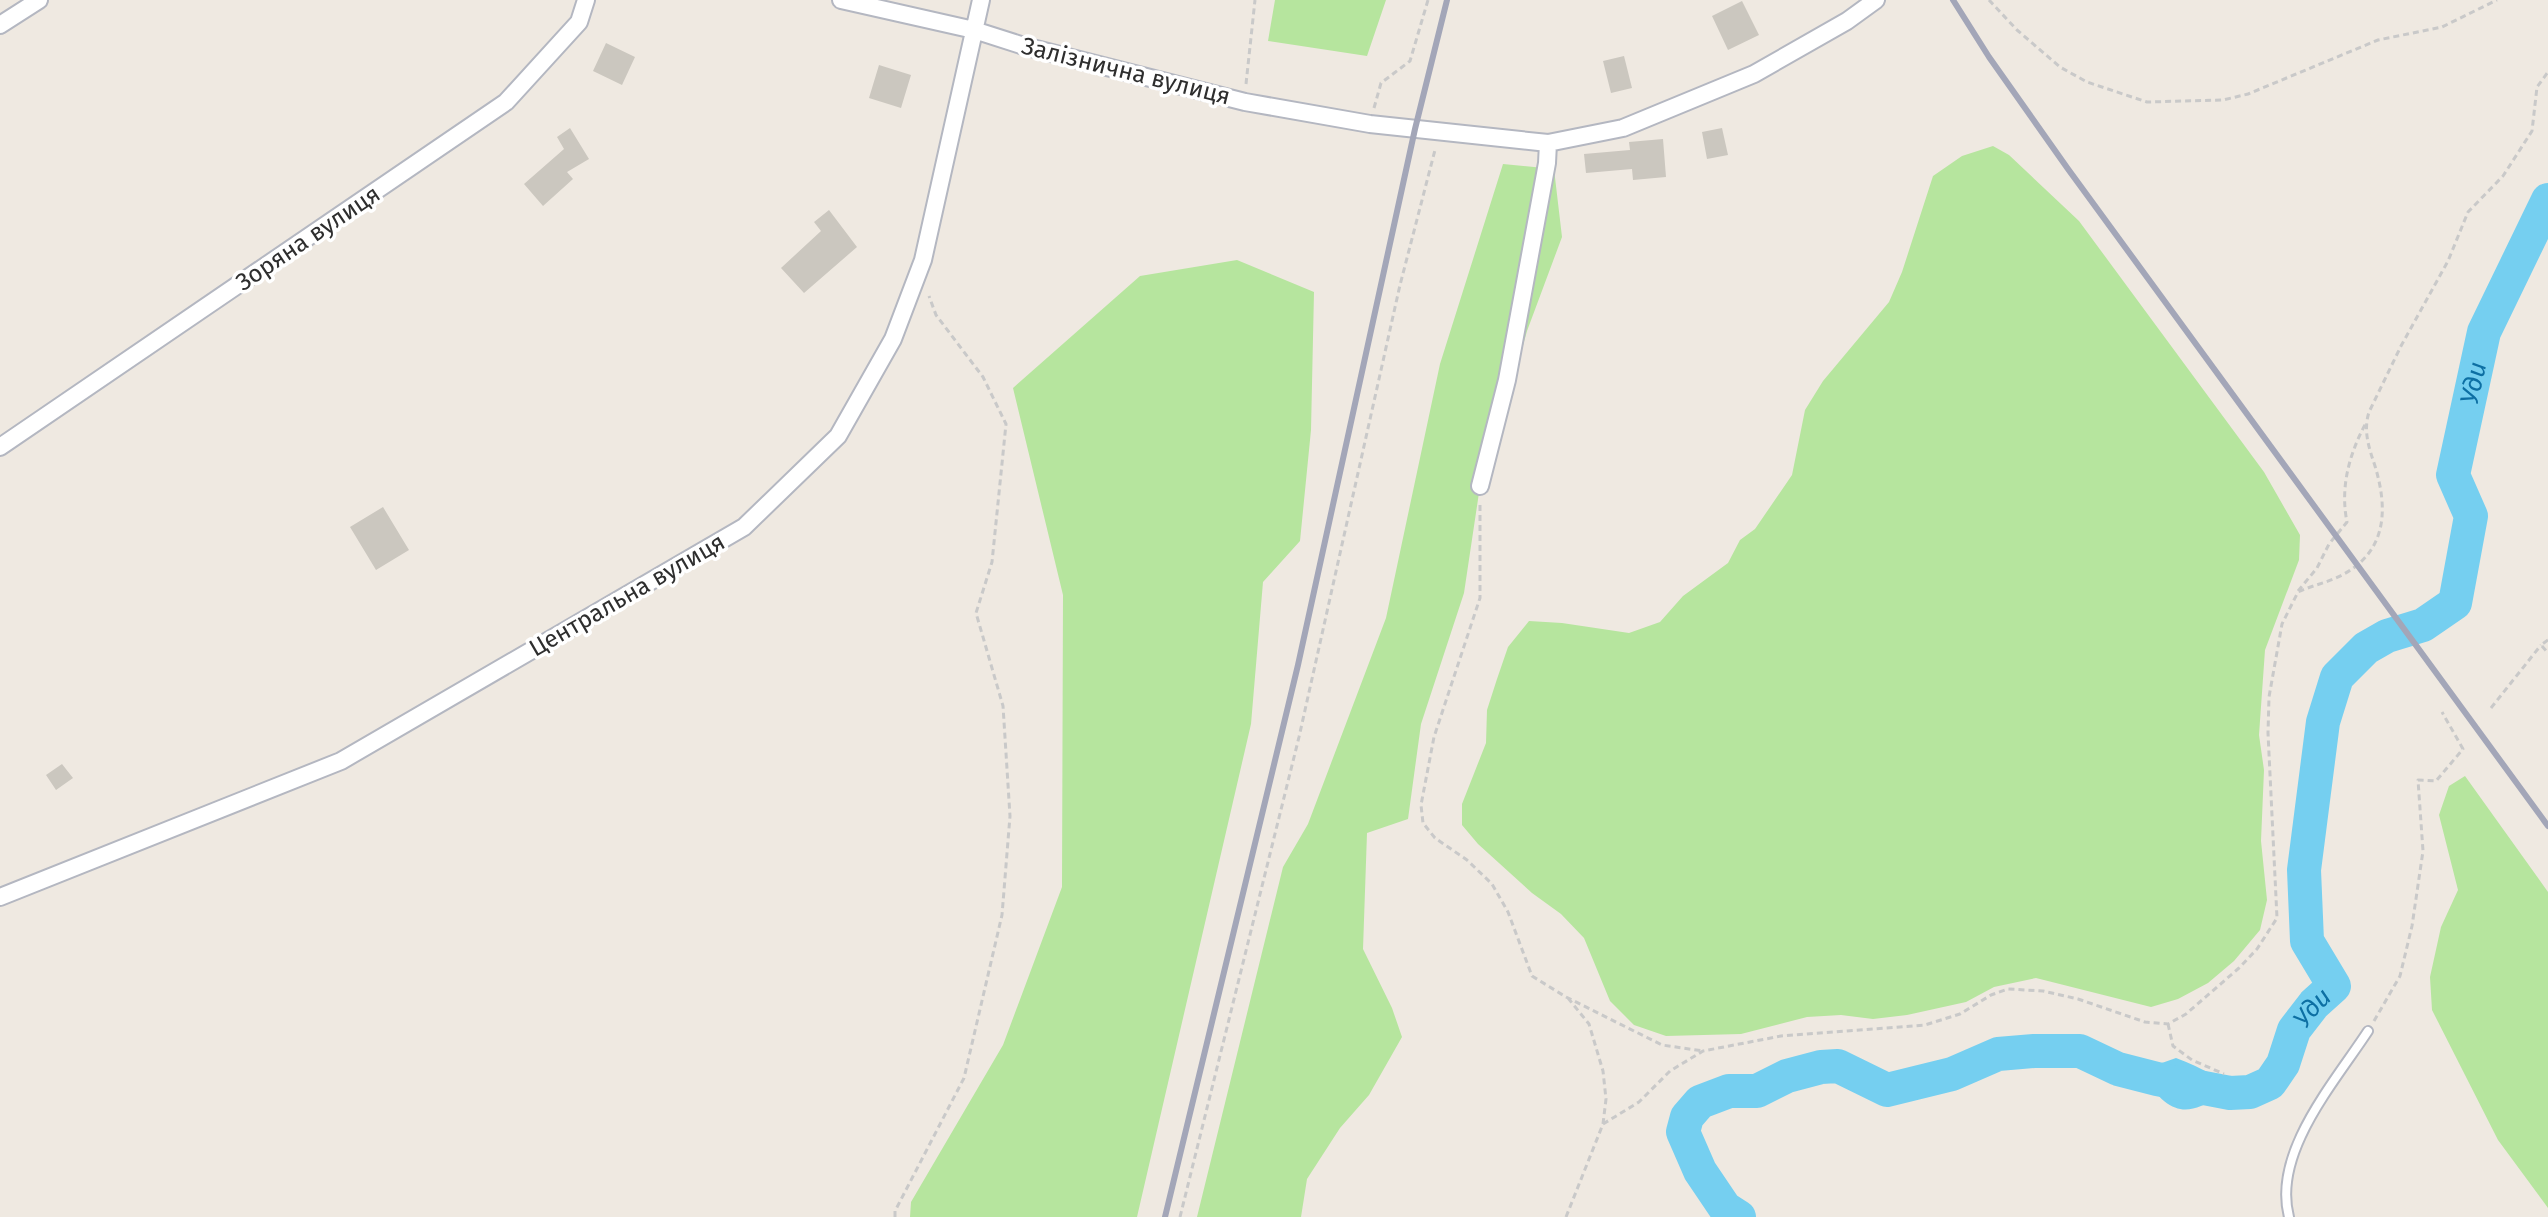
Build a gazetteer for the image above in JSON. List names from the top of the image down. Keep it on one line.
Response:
{"streets":{"street":["Залізнична вулиця","Зоряна вулиця","Центральна вулиця"]},"crossings":[["Залізнична вулиця","Центральна вулиця"]],"water":["Уди"]}
